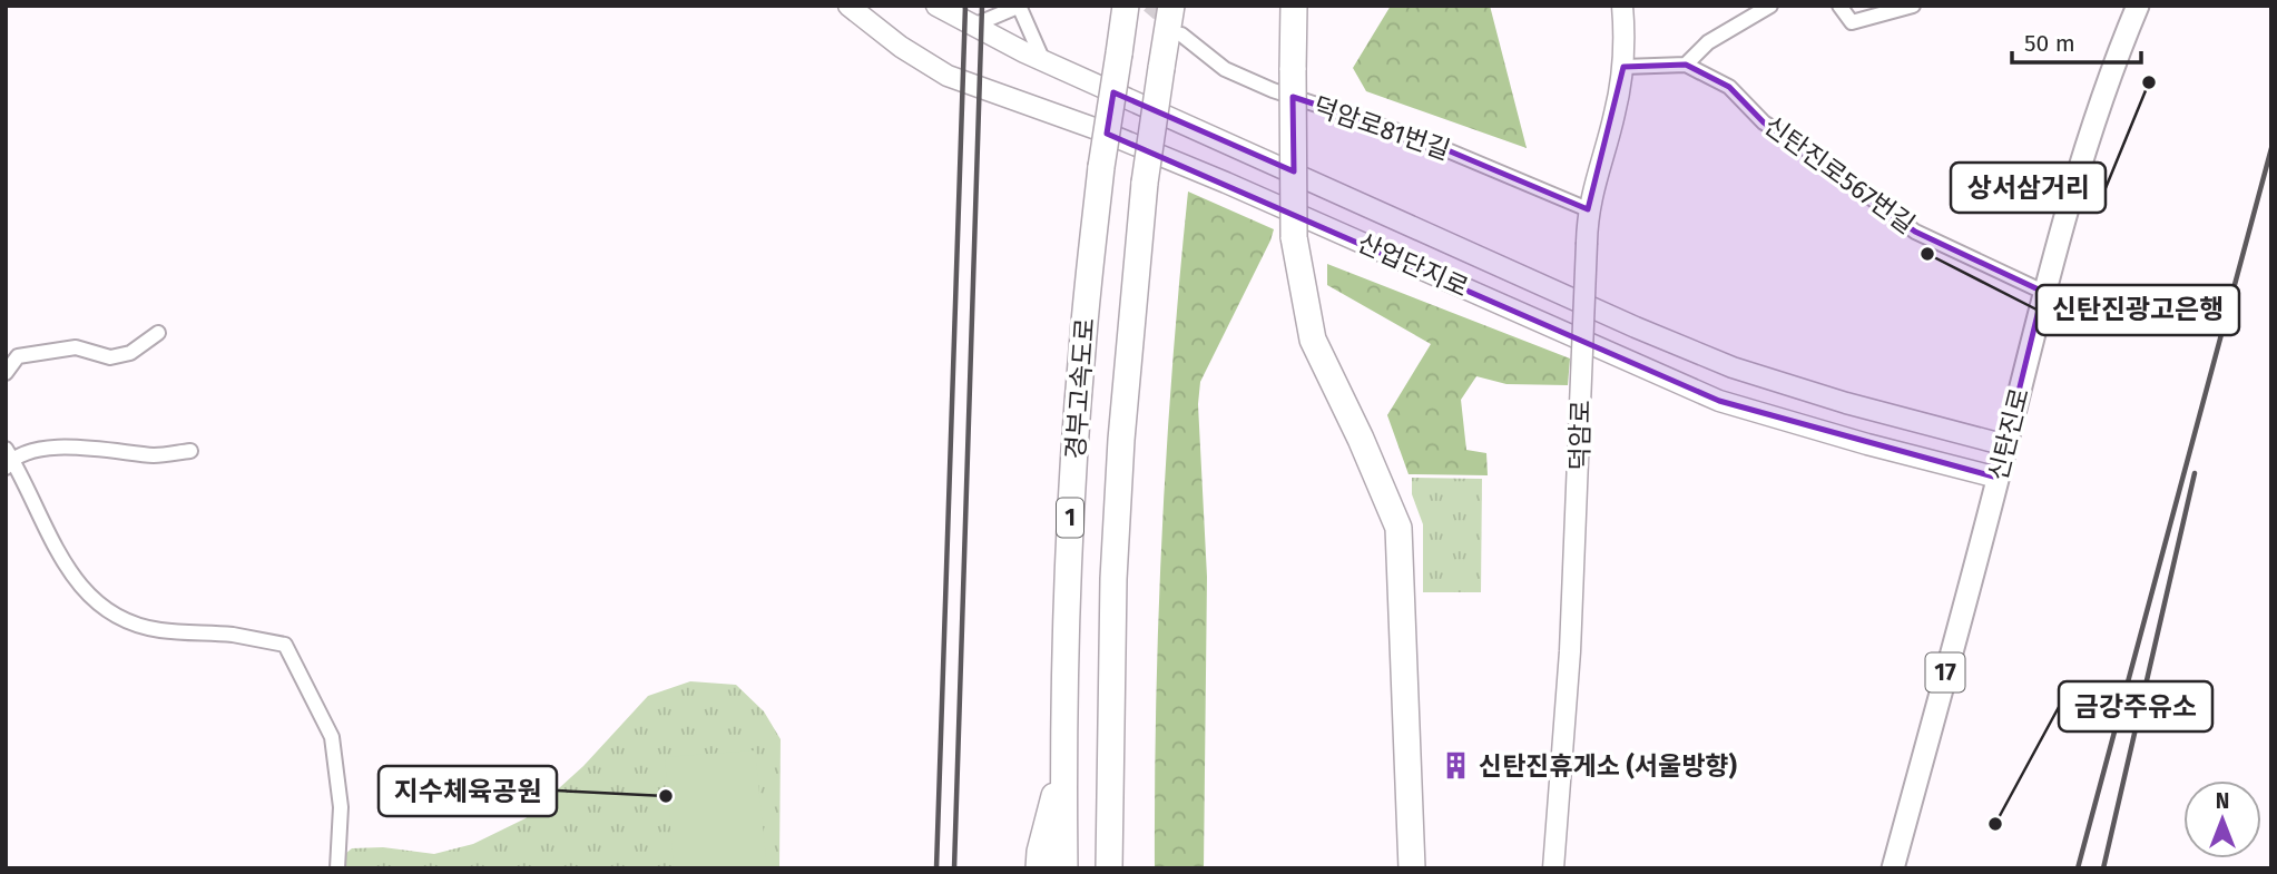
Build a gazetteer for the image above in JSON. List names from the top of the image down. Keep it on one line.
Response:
{"streets":{"highway":["경부고속도로","1"],"main road":["산업단지로","신탄진로","덕암로","17"],"street":["덕암로81번길","신탄진로567번길"]},"crossings":[["덕암로81번길","덕암로"],["신탄진로567번길","신탄진로"],["신탄진로567번길","덕암로"],["산업단지로","신탄진로"]],"places":{"other":["상서삼거리","신탄진광고은행","지수체육공원","금강주유소"],"building":["신탄진휴게소 (서울방향)"]},"scale_bar":"50 m","north":"top"}
